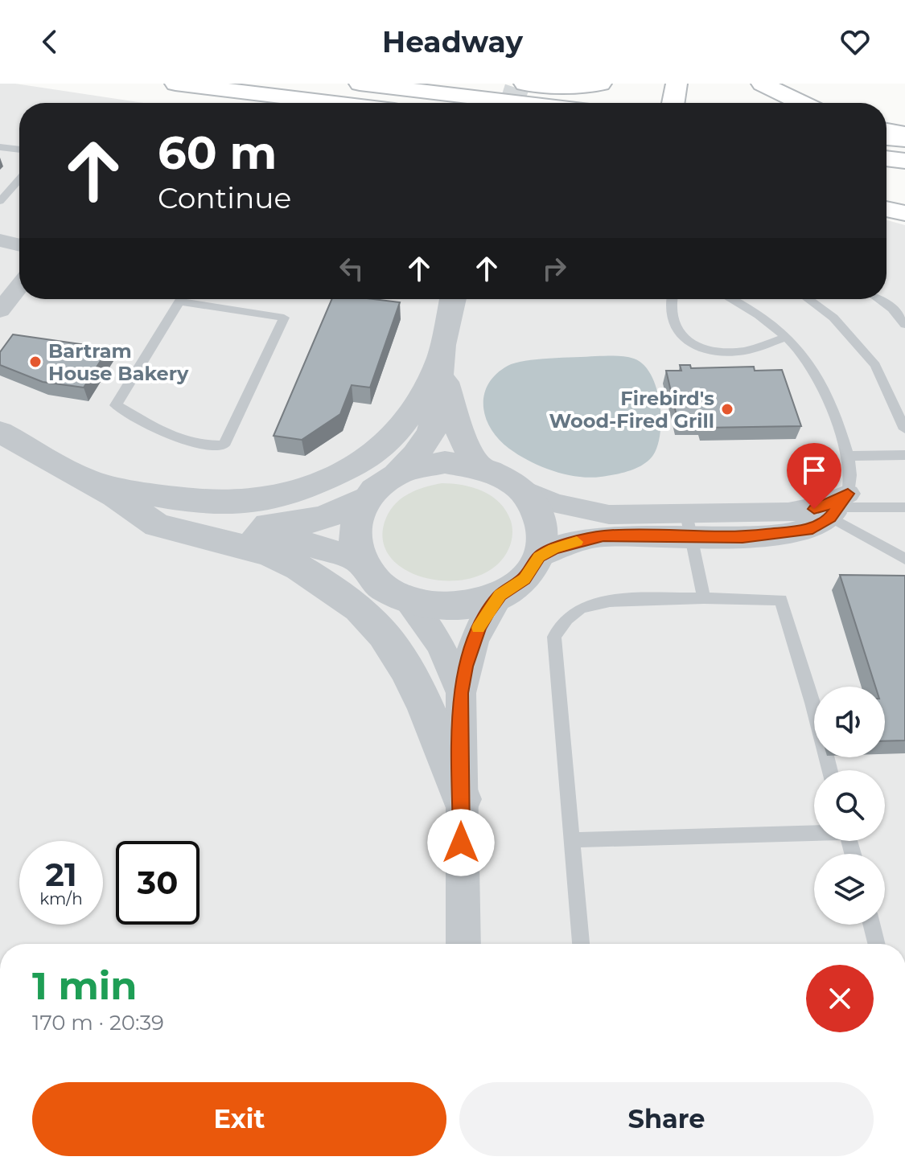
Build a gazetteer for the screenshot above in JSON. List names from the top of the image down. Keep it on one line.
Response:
{"places":["Bartram House Bakery","Firebird's Wood-Fired Grill"],"page":{"header":"Headway","turn":["60 m","Continue"],"speed":"21 km/h","limit":"30","heading":["1 min","170 m · 20:39"],"buttons":["Exit","Share"]}}
